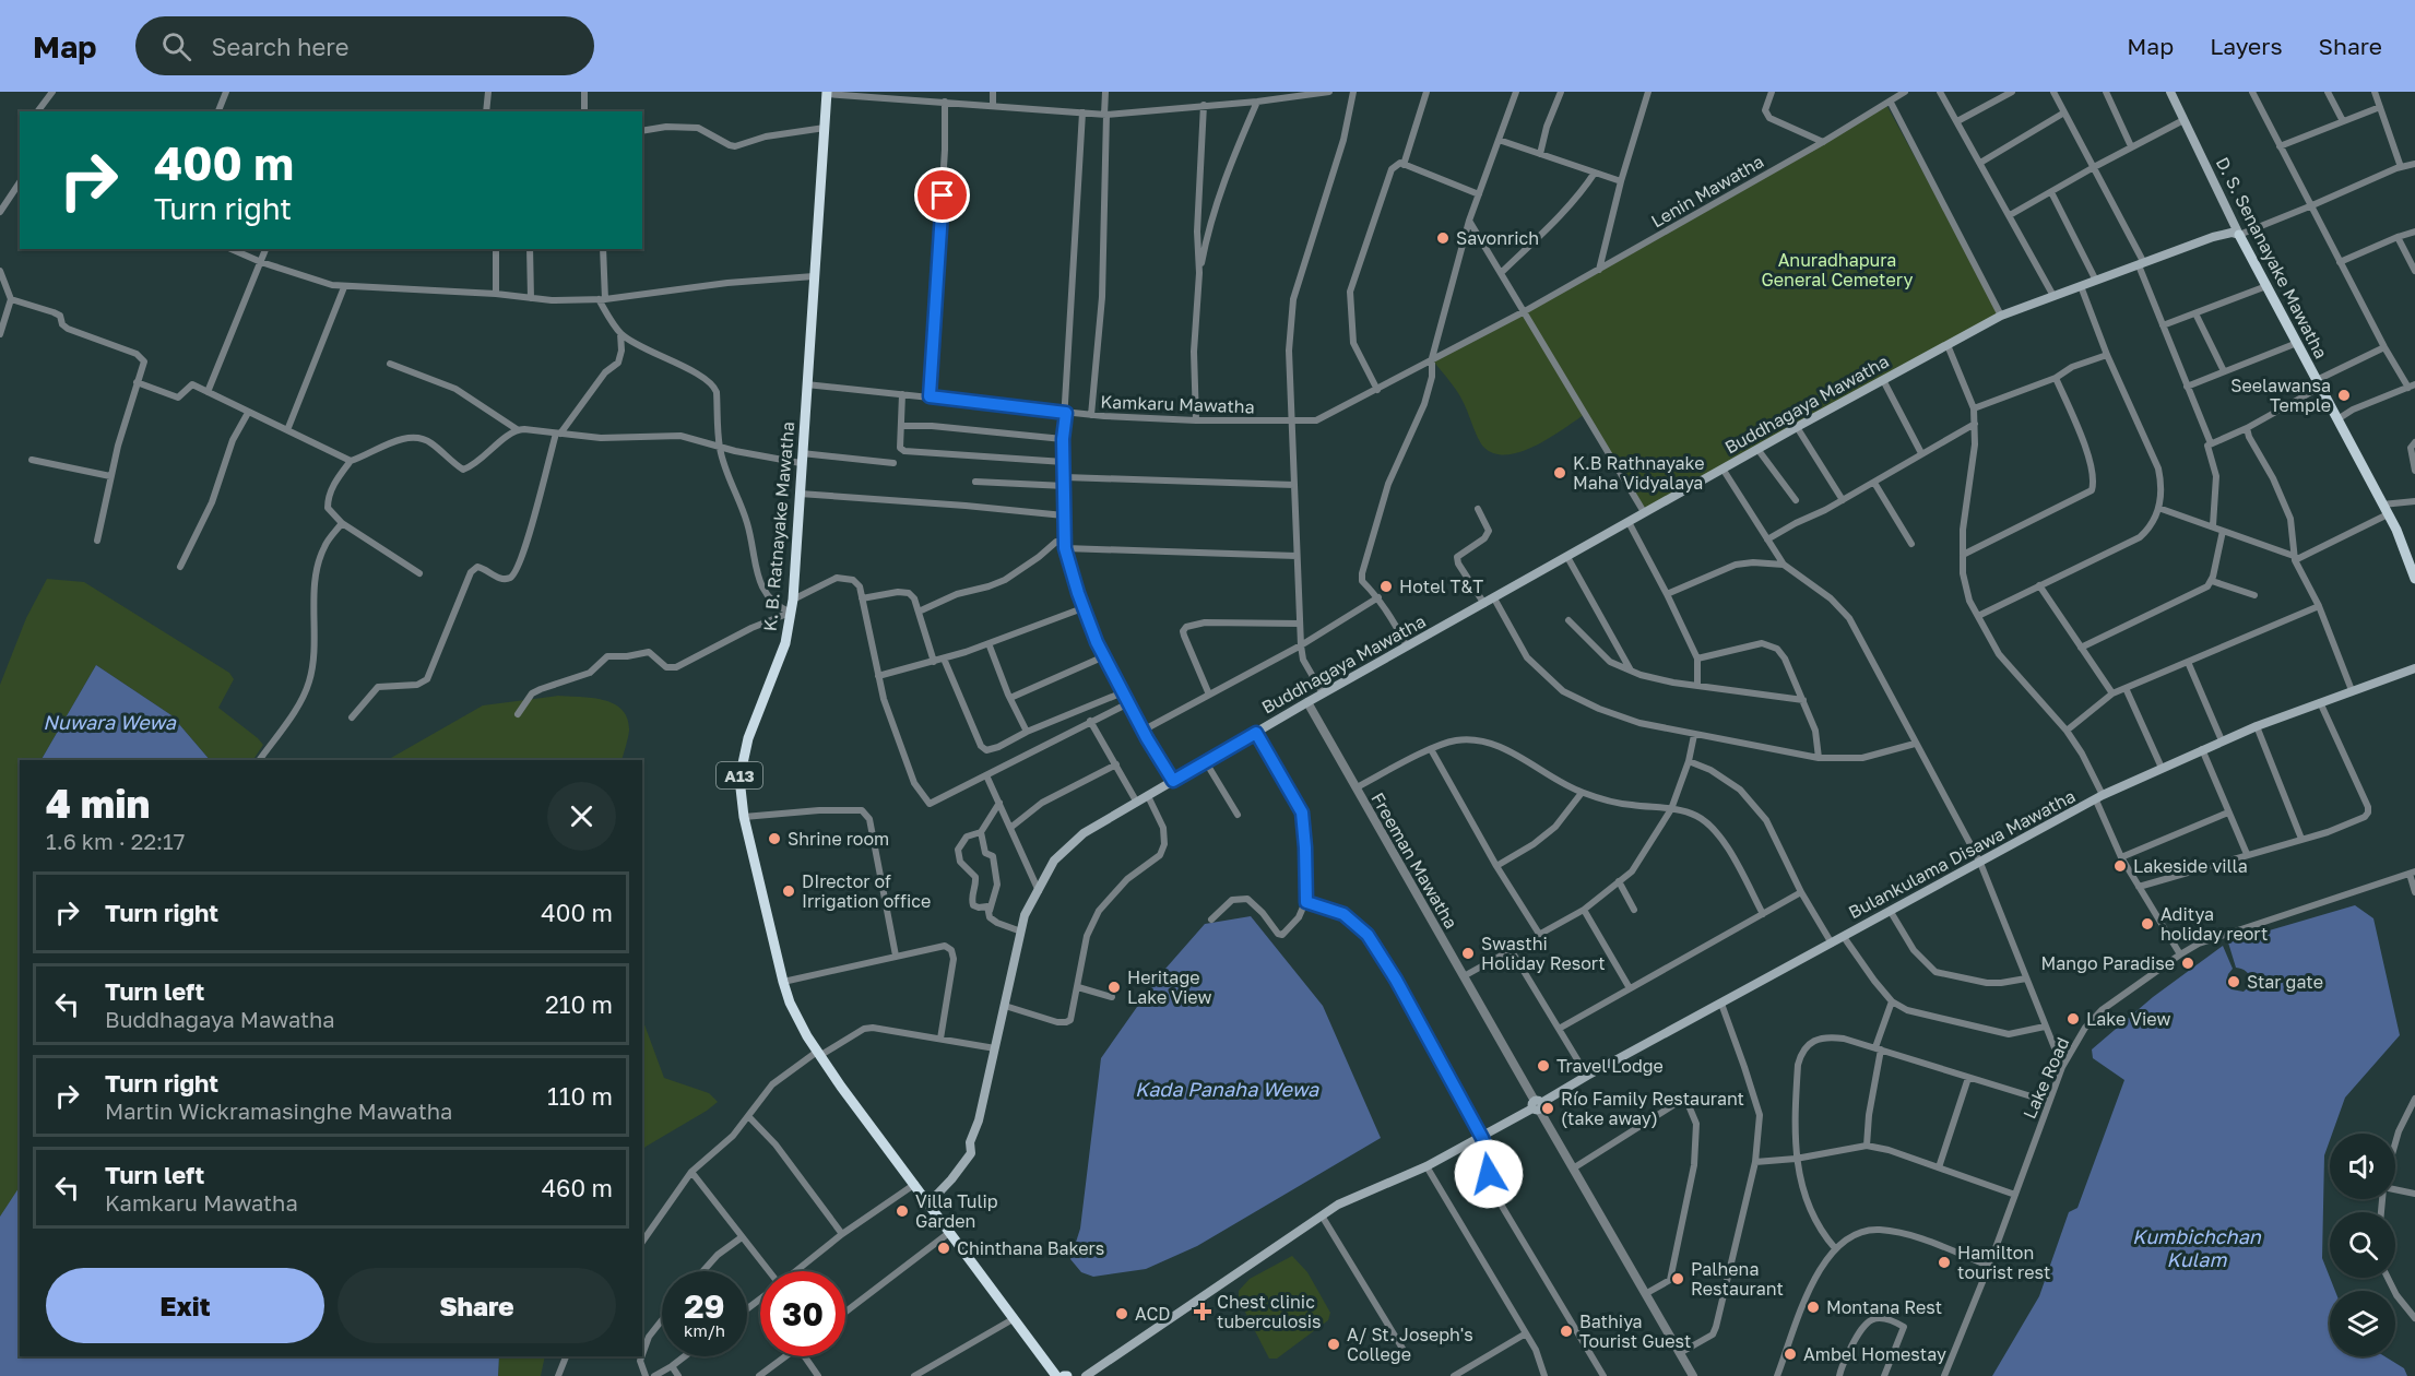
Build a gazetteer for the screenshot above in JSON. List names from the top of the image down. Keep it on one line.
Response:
{"streets":{"highway":["K. B. Ratnayake Mawatha","A13"],"main road":["D. S. Senanayake Mawatha","Buddhagaya Mawatha","Bulankulama Disawa Mawatha"],"street":["Lenin Mawatha","Kamkaru Mawatha","Freeman Mawatha","Lake Road"]},"crossings":[["Lenin Mawatha","Kamkaru Mawatha"],["D. S. Senanayake Mawatha","Buddhagaya Mawatha"],["Kamkaru Mawatha","K. B. Ratnayake Mawatha"],["Buddhagaya Mawatha","K. B. Ratnayake Mawatha"],["Buddhagaya Mawatha","Freeman Mawatha"],["Bulankulama Disawa Mawatha","Freeman Mawatha"]],"water":["Nuwara Wewa","Kada Panaha Wewa","Kumbichchan Kulam"],"parks":["Anuradhapura General Cemetery"],"places":{"other":["Savonrich","Seelawansa Temple","K.B Rathnayake Maha Vidyalaya","Hotel T&T","Shrine room","Lakeside villa","DIrector of Irrigation office","Aditya holiday reort","Swasthi Holiday Resort","Mango Paradise","Star gate","Heritage Lake View","Lake View","Travel Lodge","Río Family Restaurant (take away)","Villa Tulip Garden","Chinthana Bakers","Hamilton tourist rest","Palhena Restaurant","Montana Rest","ACD","Bathiya Tourist Guest","A/ St. Joseph's College","Ambel Homestay"],"health":["Chest clinic tuberculosis"]},"page":{"header":"Map","search":"Search here","nav":["Map","Layers","Share"],"turn":["400 m","Turn right"],"heading":["4 min","1.6 km · 22:17"],"list":[{"name":"Turn right","value":"400 m"},{"name":"Turn left","note":"Buddhagaya Mawatha","value":"210 m"},{"name":"Turn right","note":"Martin Wickramasinghe Mawatha","value":"110 m"},{"name":"Turn left","note":"Kamkaru Mawatha","value":"460 m"}],"buttons":["Exit","Share"],"speed":"29 km/h","limit":"30"}}
